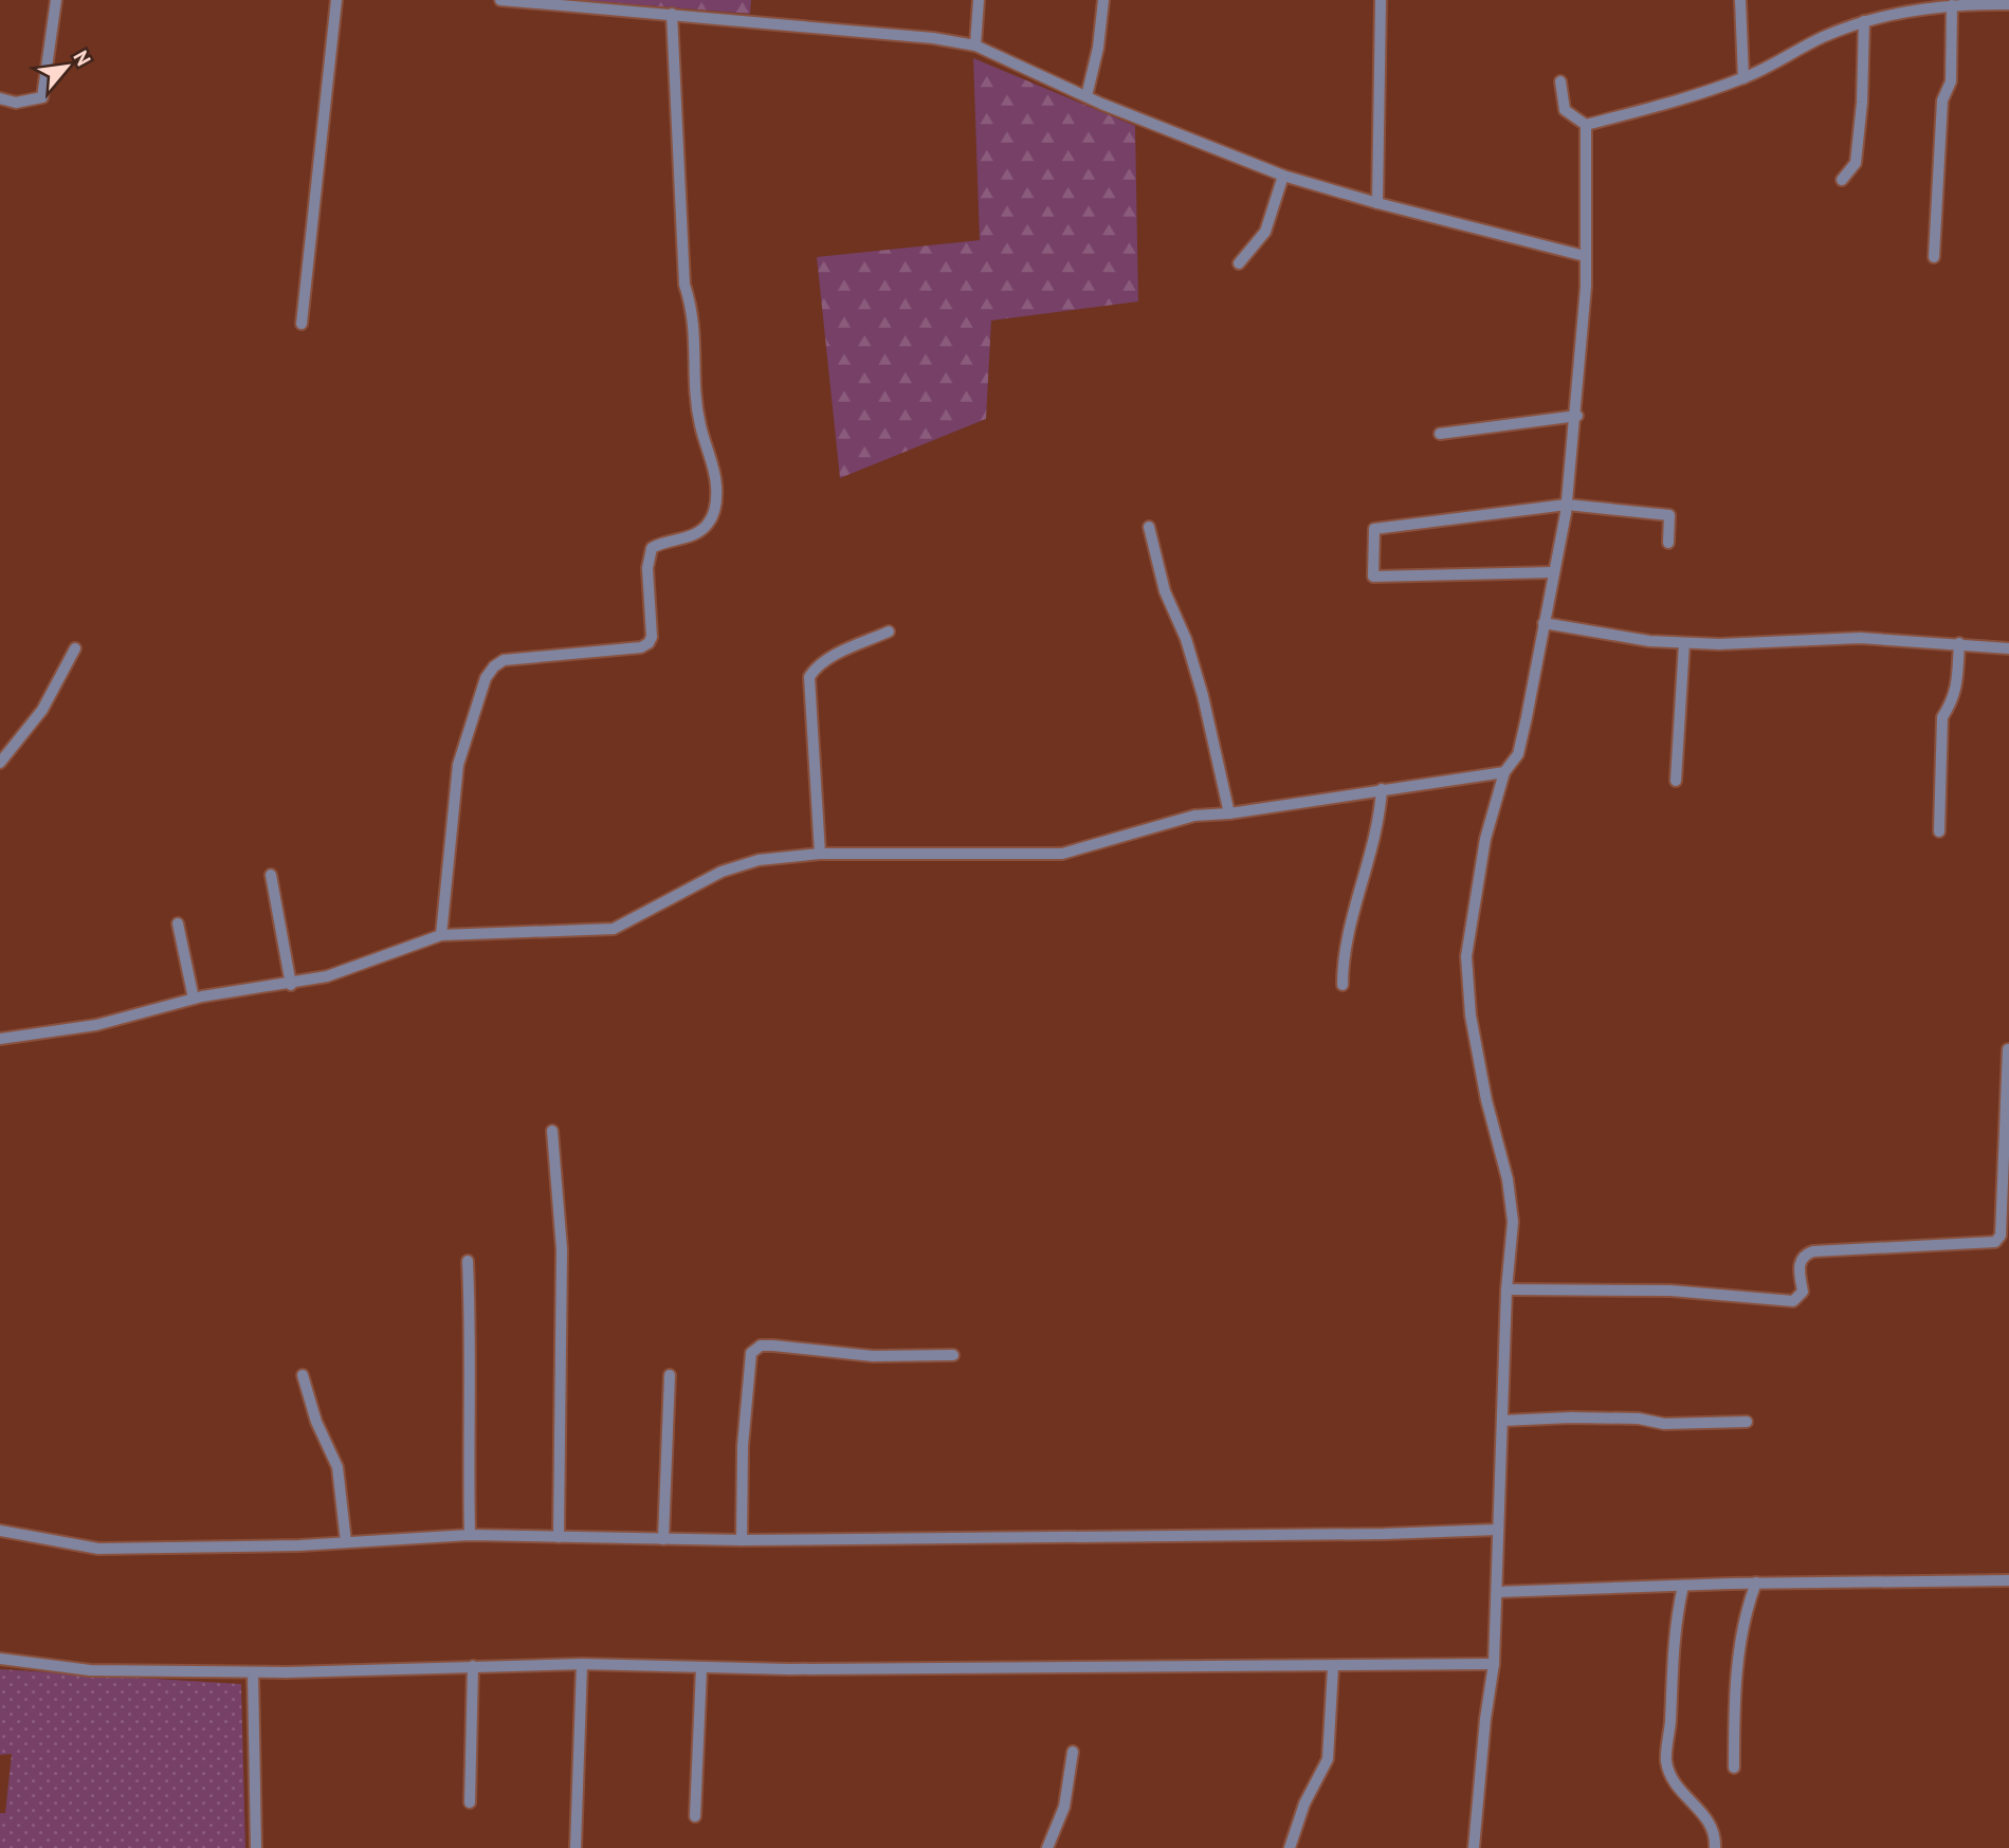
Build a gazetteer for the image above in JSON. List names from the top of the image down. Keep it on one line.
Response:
{"north":"top right"}
